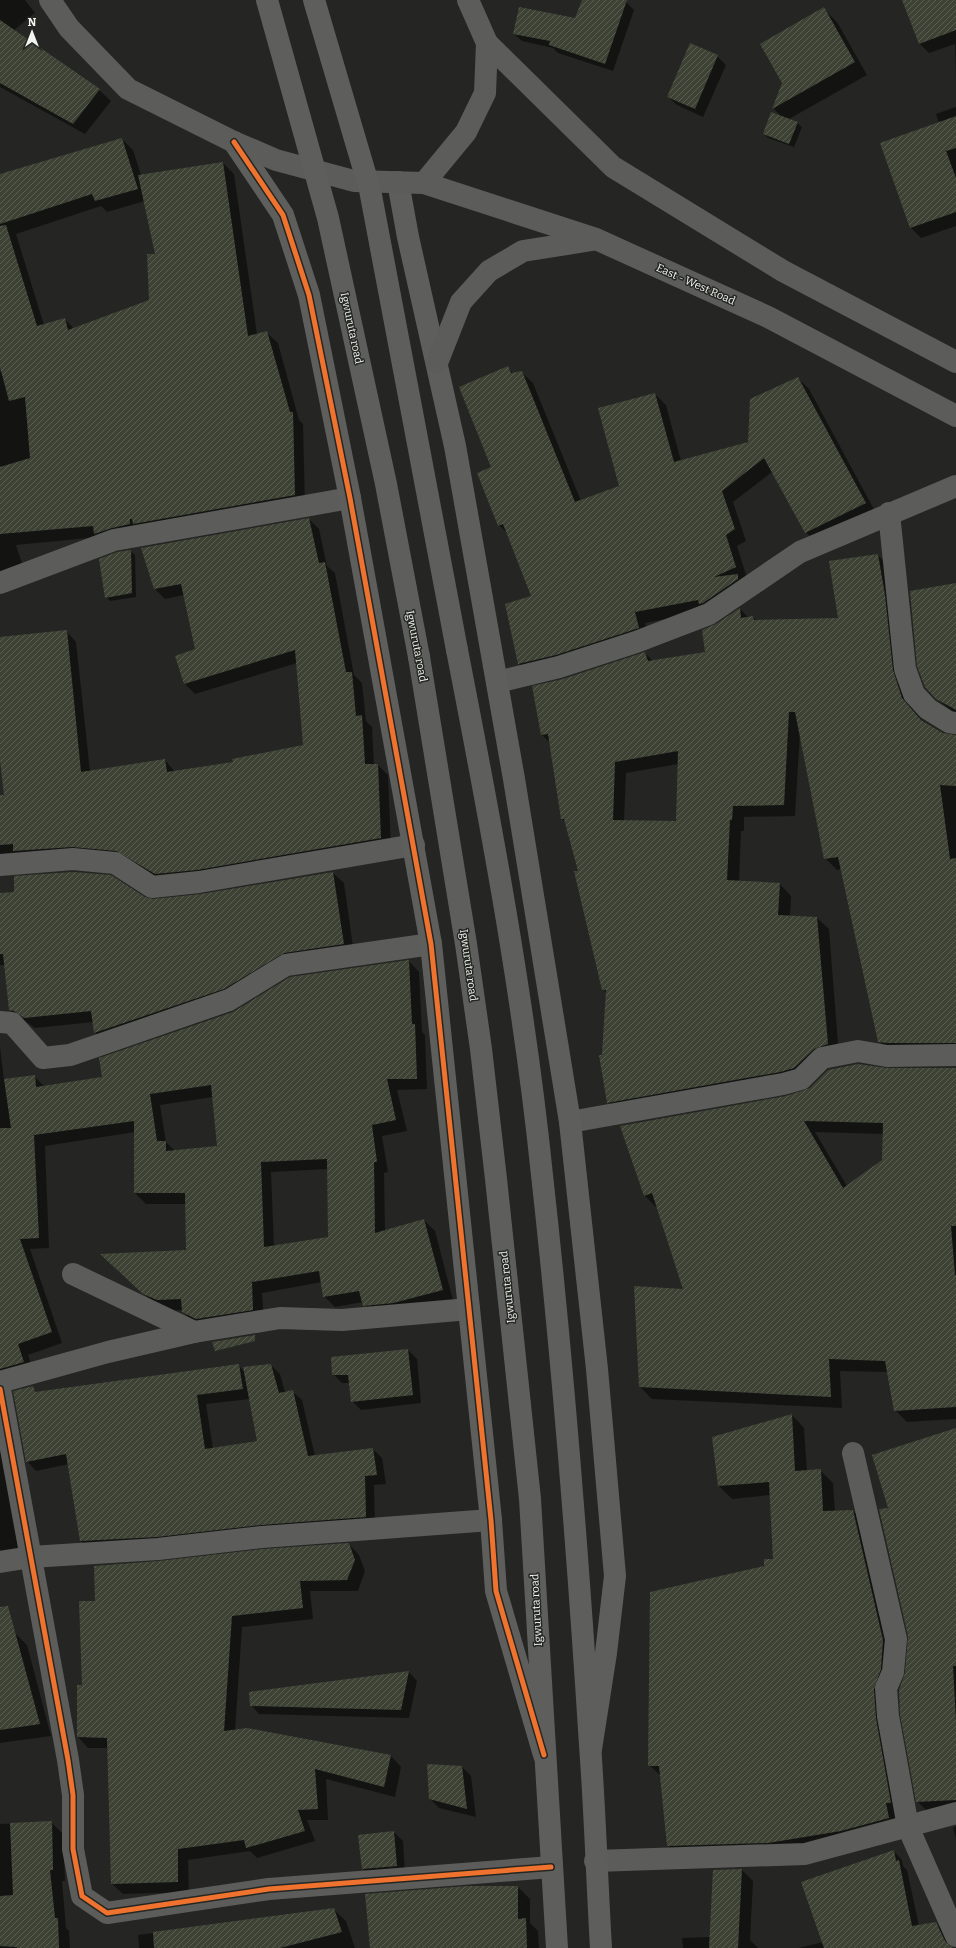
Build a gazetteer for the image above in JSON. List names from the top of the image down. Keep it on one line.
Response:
{"streets":{"main road":["East - West Road","Igwuruta road"]},"north":"top"}
